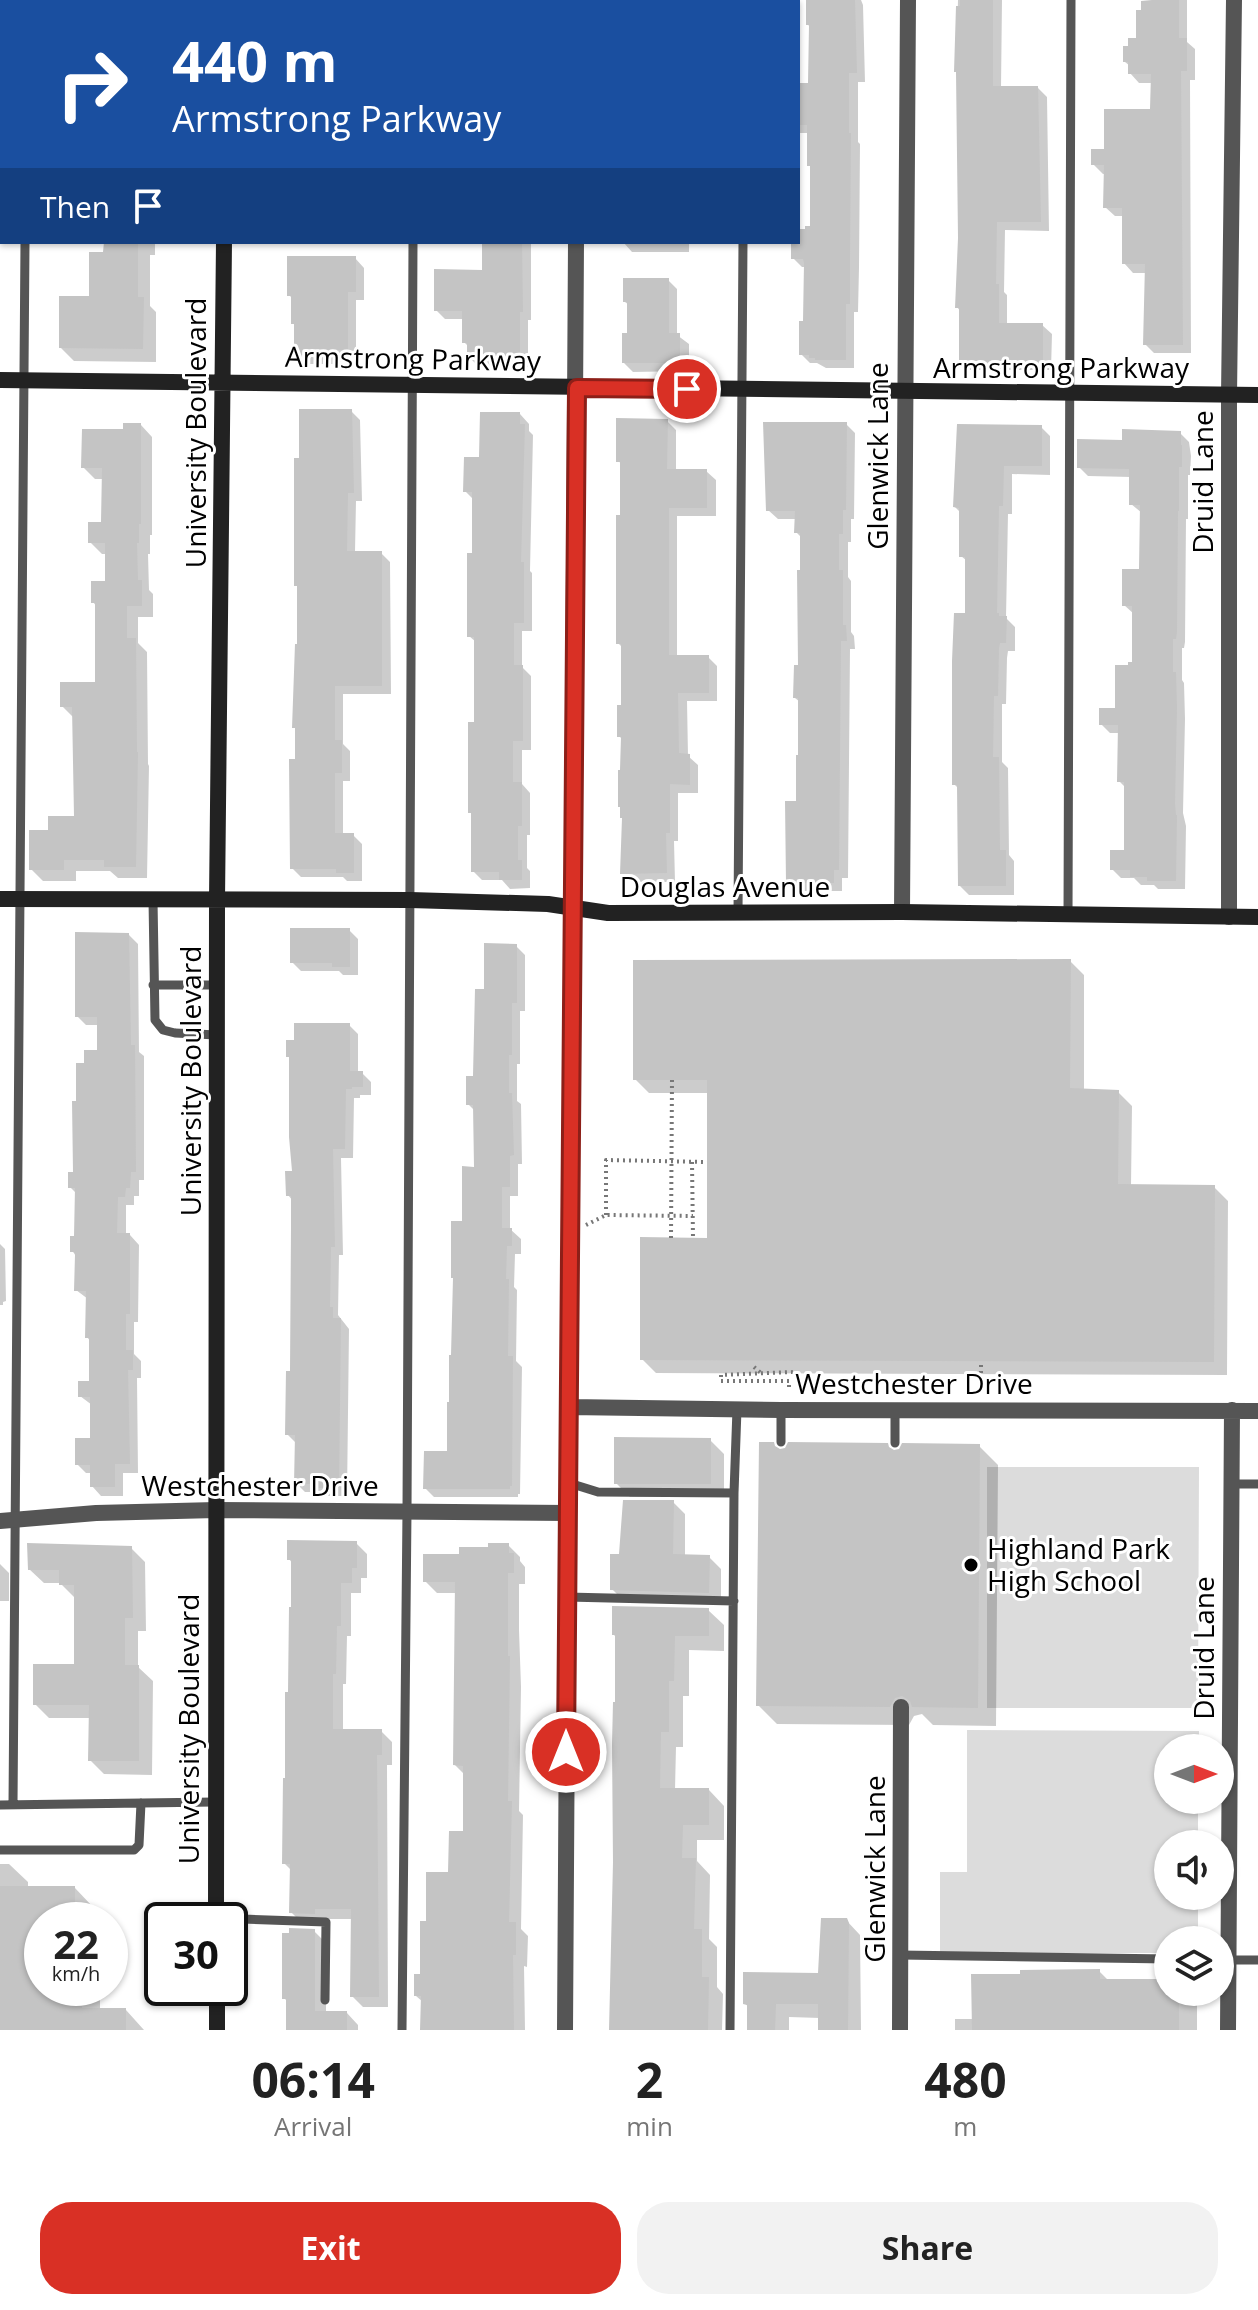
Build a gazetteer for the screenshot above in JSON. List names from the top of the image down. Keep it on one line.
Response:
{"streets":{"street":["Armstrong Parkway","University Boulevard","Glenwick Lane","Druid Lane","Douglas Avenue","Westchester Drive"]},"crossings":[["Armstrong Parkway","University Boulevard"],["Armstrong Parkway","Glenwick Lane"],["Armstrong Parkway","Druid Lane"],["University Boulevard","Douglas Avenue"],["University Boulevard","Westchester Drive"],["Glenwick Lane","Douglas Avenue"],["Druid Lane","Douglas Avenue"],["Druid Lane","Westchester Drive"]],"places":["Highland Park High School"],"north":"right","page":{"turn":["440 m","Armstrong Parkway"],"then":"Then","speed":"22 km/h","limit":"30","eta":["06:14","Arrival","2","min","480","m"],"buttons":["Exit","Share"]}}
